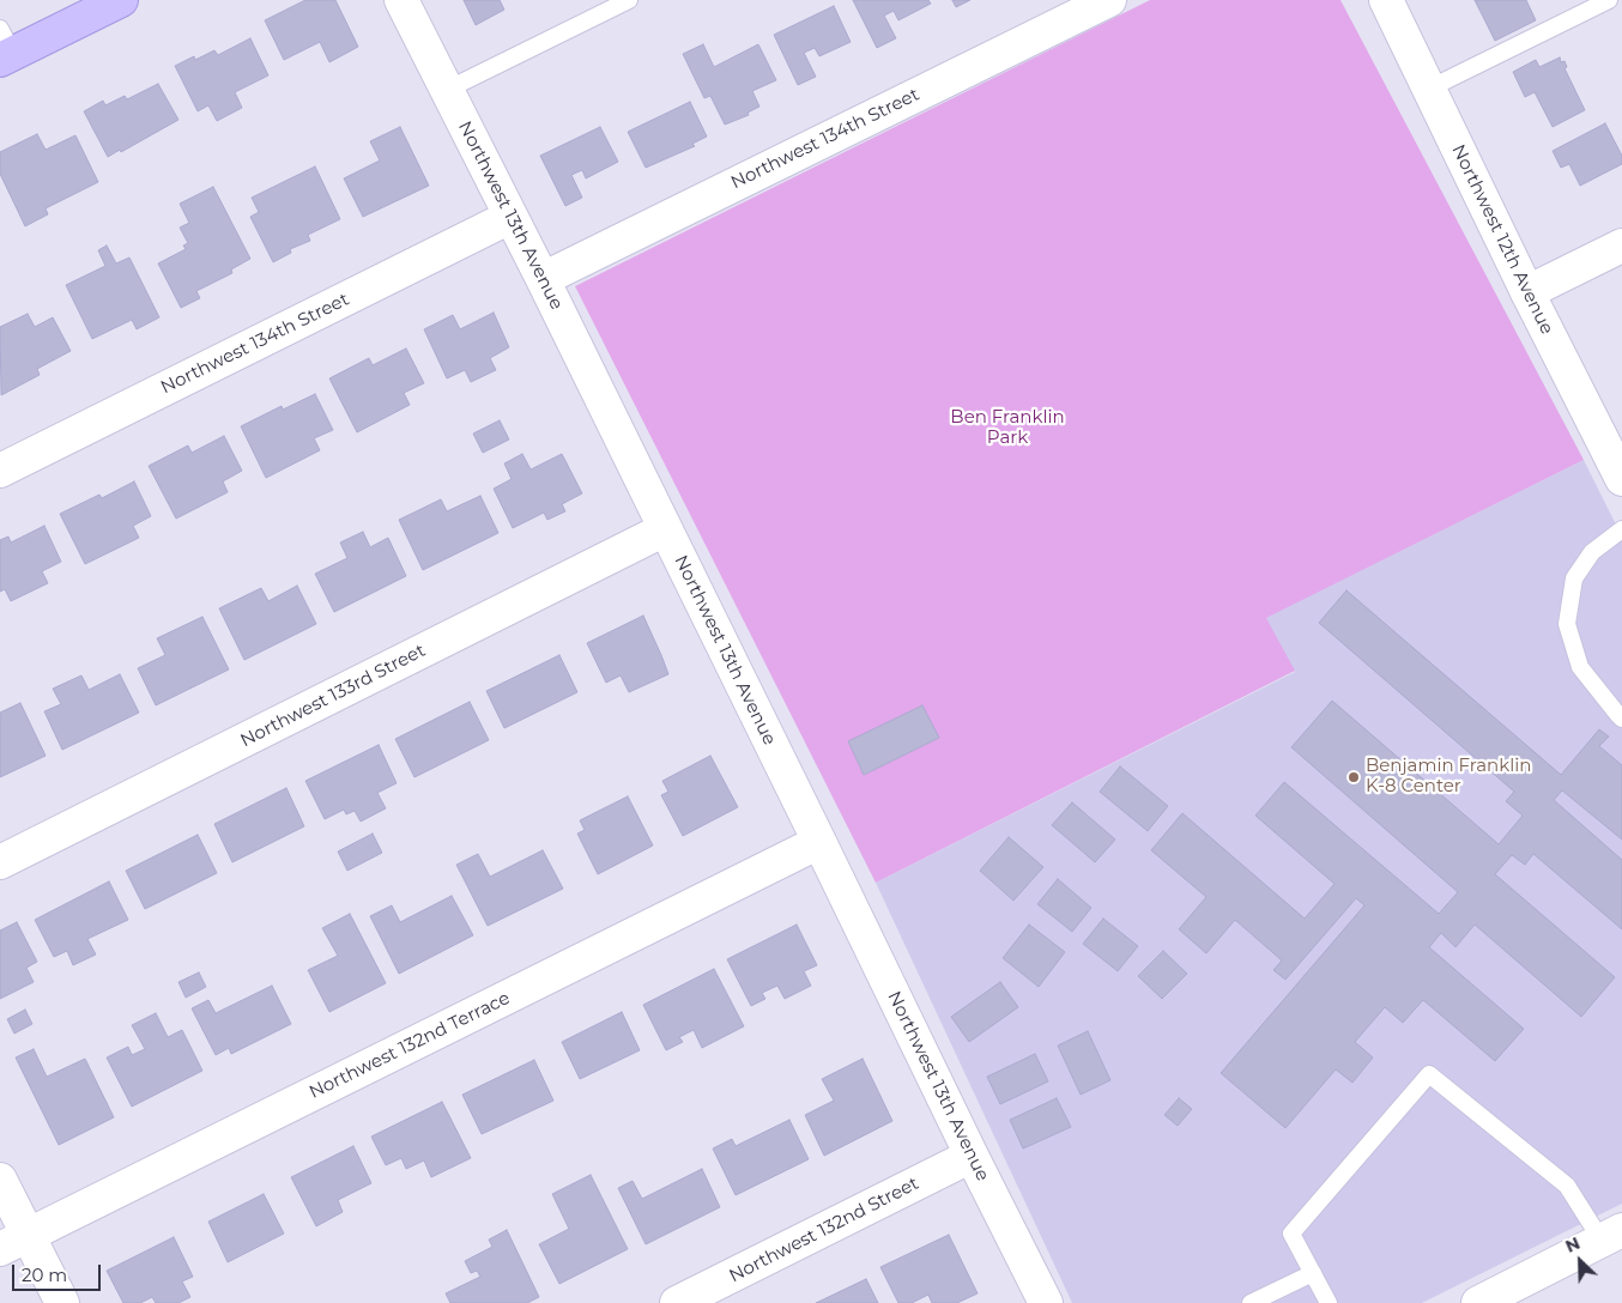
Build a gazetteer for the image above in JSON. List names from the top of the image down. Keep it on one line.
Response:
{"streets":{"street":["Northwest 134th Street","Northwest 13th Avenue","Northwest 12th Avenue","Northwest 133rd Street","Northwest 132nd Terrace","Northwest 132nd Street"]},"crossings":[["Northwest 134th Street","Northwest 13th Avenue"],["Northwest 13th Avenue","Northwest 133rd Street"],["Northwest 13th Avenue","Northwest 132nd Terrace"],["Northwest 13th Avenue","Northwest 132nd Street"]],"parks":["Ben Franklin Park"],"places":["Benjamin Franklin K-8 Center"],"scale_bar":"20 m","north":"top left"}
